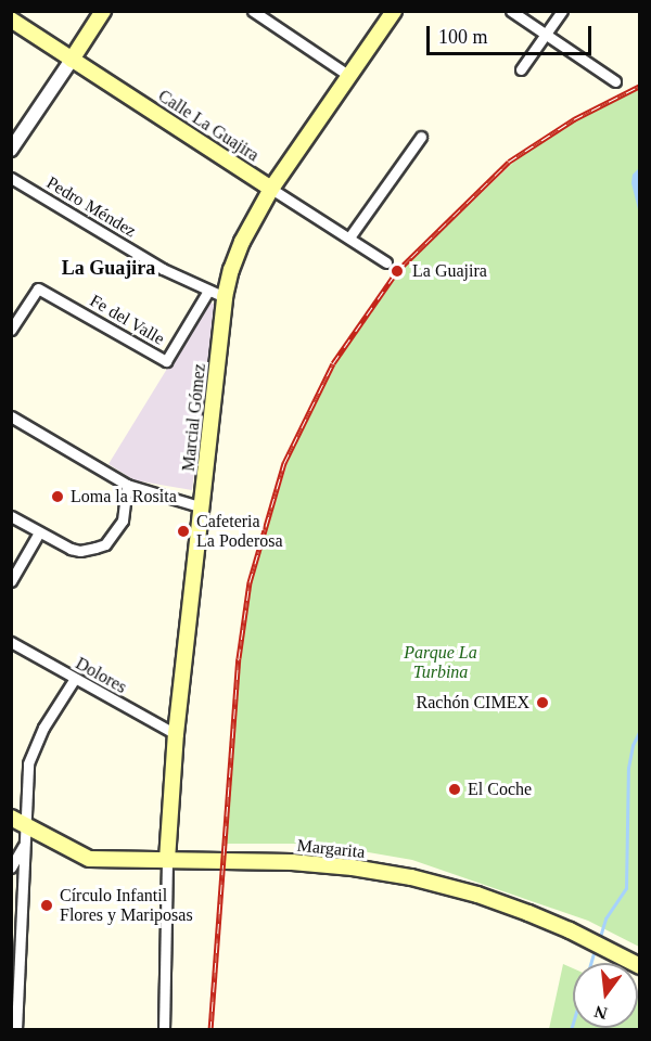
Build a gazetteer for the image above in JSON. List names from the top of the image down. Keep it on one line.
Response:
{"streets":{"main road":["Calle La Guajira","Marcial Gómez","Margarita"],"street":["Pedro Méndez","Fe del Valle","Dolores"]},"crossings":[["Calle La Guajira","Marcial Gómez"],["Pedro Méndez","Fe del Valle"],["Pedro Méndez","Marcial Gómez"],["Marcial Gómez","Dolores"],["Marcial Gómez","Margarita"]],"districts":["La Guajira"],"parks":["Parque La Turbina"],"places":["La Guajira","Loma la Rosita","Cafeteria La Poderosa","Rachón CIMEX","El Coche","Círculo Infantil Flores y Mariposas"],"scale_bar":"100 m","north":"bottom"}
